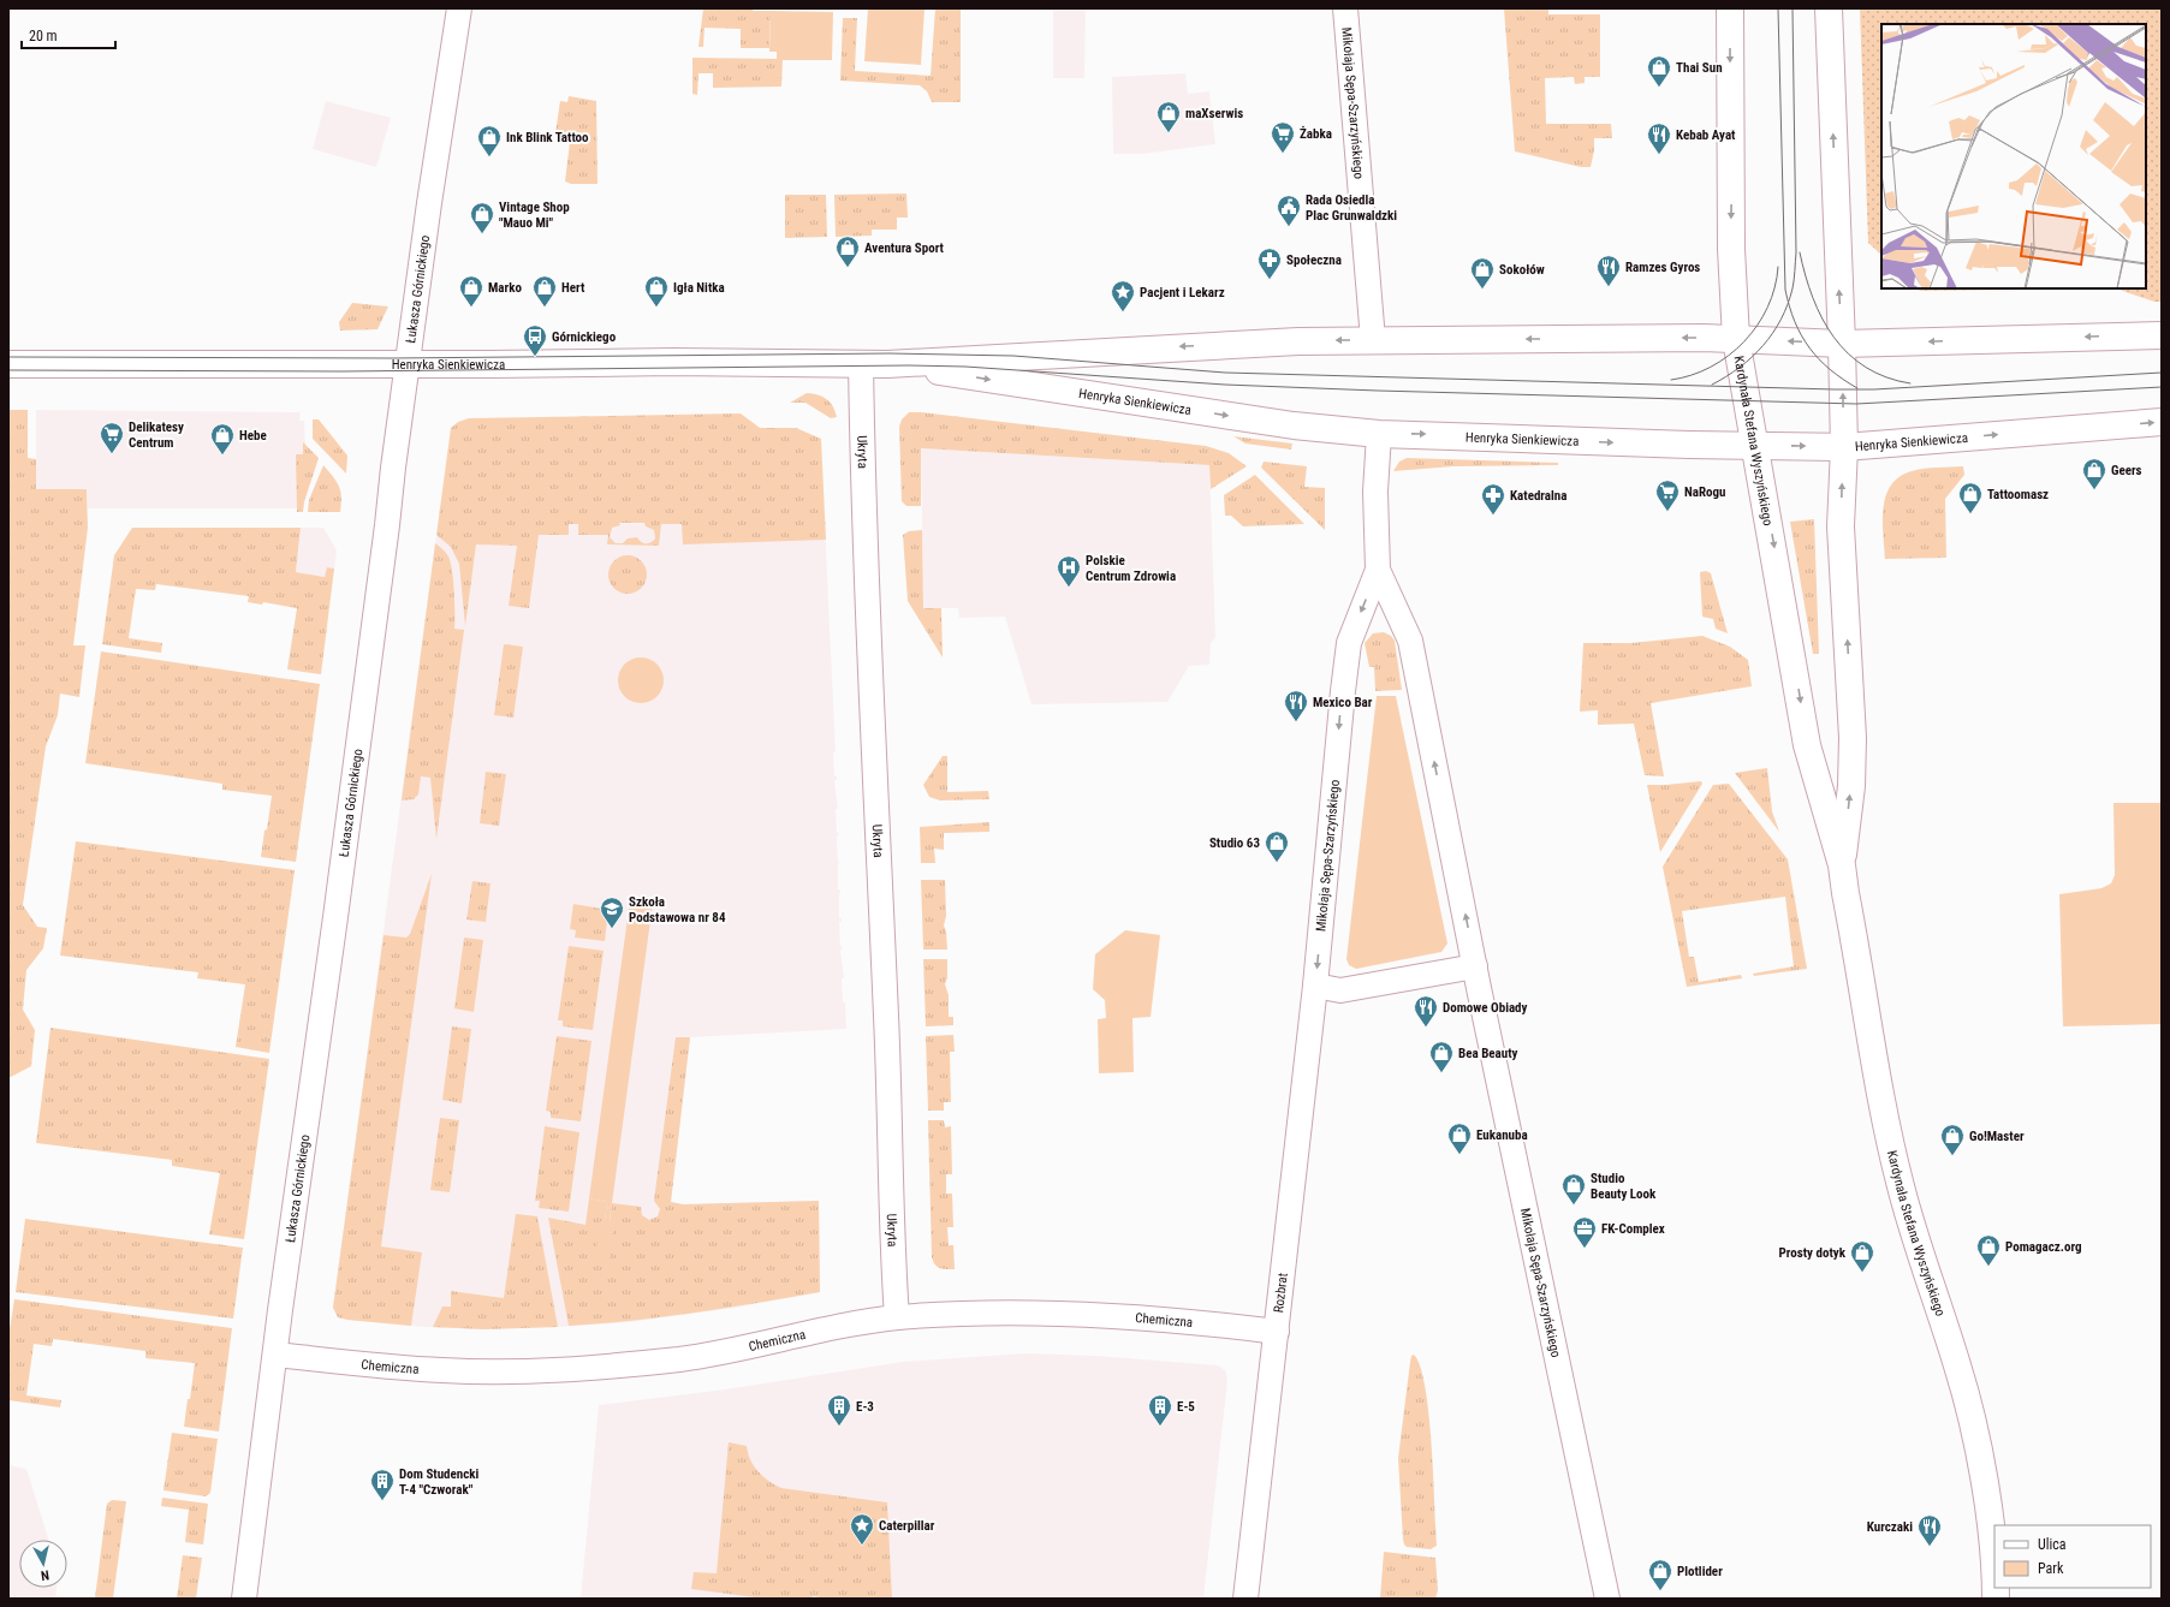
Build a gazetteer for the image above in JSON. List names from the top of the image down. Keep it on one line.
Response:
{"streets":{"street":["Mikołaja Sępa-Szarzyńskiego","Łukasza Górnickiego","Henryka Sienkiewicza","Kardynała Stefana Wyszyńskiego","Ukryta","Rozbrat","Chemiczna"]},"crossings":[["Mikołaja Sępa-Szarzyńskiego","Henryka Sienkiewicza"],["Mikołaja Sępa-Szarzyńskiego","Rozbrat"],["Łukasza Górnickiego","Henryka Sienkiewicza"],["Łukasza Górnickiego","Chemiczna"],["Henryka Sienkiewicza","Kardynała Stefana Wyszyńskiego"],["Henryka Sienkiewicza","Ukryta"],["Ukryta","Chemiczna"],["Rozbrat","Chemiczna"]],"places":{"shop":["Thai Sun","maXserwis","Ink Blink Tattoo","Vintage Shop \"Mauo Mi\"","Aventura Sport","Sokołów","Marko","Hert","Igła Nitka","Hebe","Geers","Tattoomasz","Studio 63","Bea Beauty","Eukanuba","Go!Master","Studio Beauty Look","Pomagacz.org","Prosty dotyk","Plotlider"],"supermarket":["Żabka","Delikatesy Centrum","NaRogu"],"restaurant":["Kebab Ayat","Ramzes Gyros","Mexico Bar","Domowe Obiady","Kurczaki"],"public building":["Rada Osiedla Plac Grunwaldzki"],"pharmacy":["Społeczna","Katedralna"],"place":["Pacjent i Lekarz","Caterpillar"],"bus stop":["Górnickiego"],"hospital":["Polskie Centrum Zdrowia"],"school or university":["Szkoła Podstawowa nr 84"],"office":["FK-Complex"],"building":["E-3","E-5","Dom Studencki T-4 \"Czworak\""]},"legend":["Ulica","Park"],"scale_bar":"20 m","north":"bottom"}
